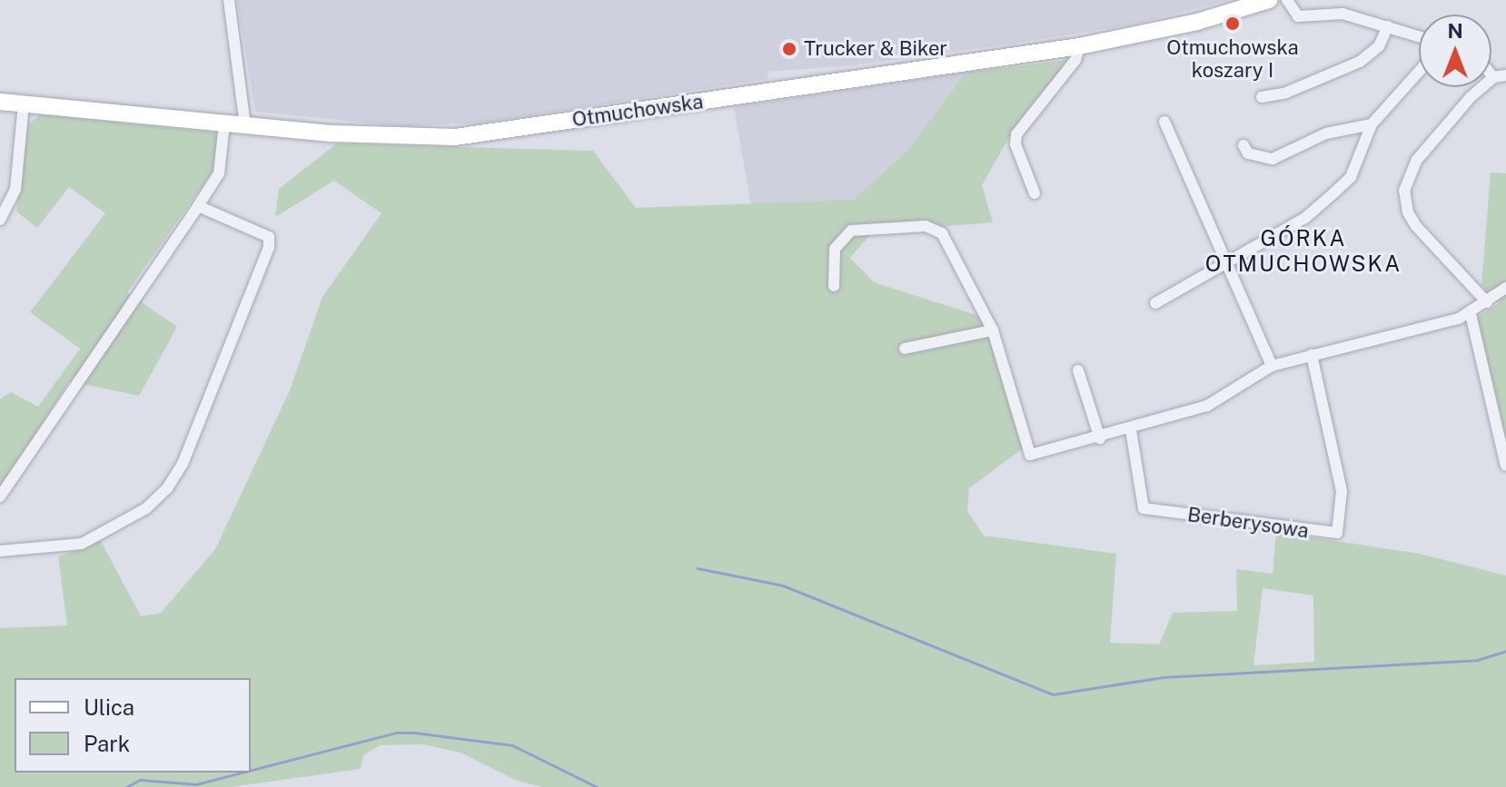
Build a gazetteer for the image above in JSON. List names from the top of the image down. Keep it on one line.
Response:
{"streets":{"main road":["Otmuchowska"],"street":["Berberysowa"]},"districts":["GÓRKA OTMUCHOWSKA"],"places":["Otmuchowska koszary I","Trucker & Biker"],"legend":["Ulica","Park"],"north":"top"}
